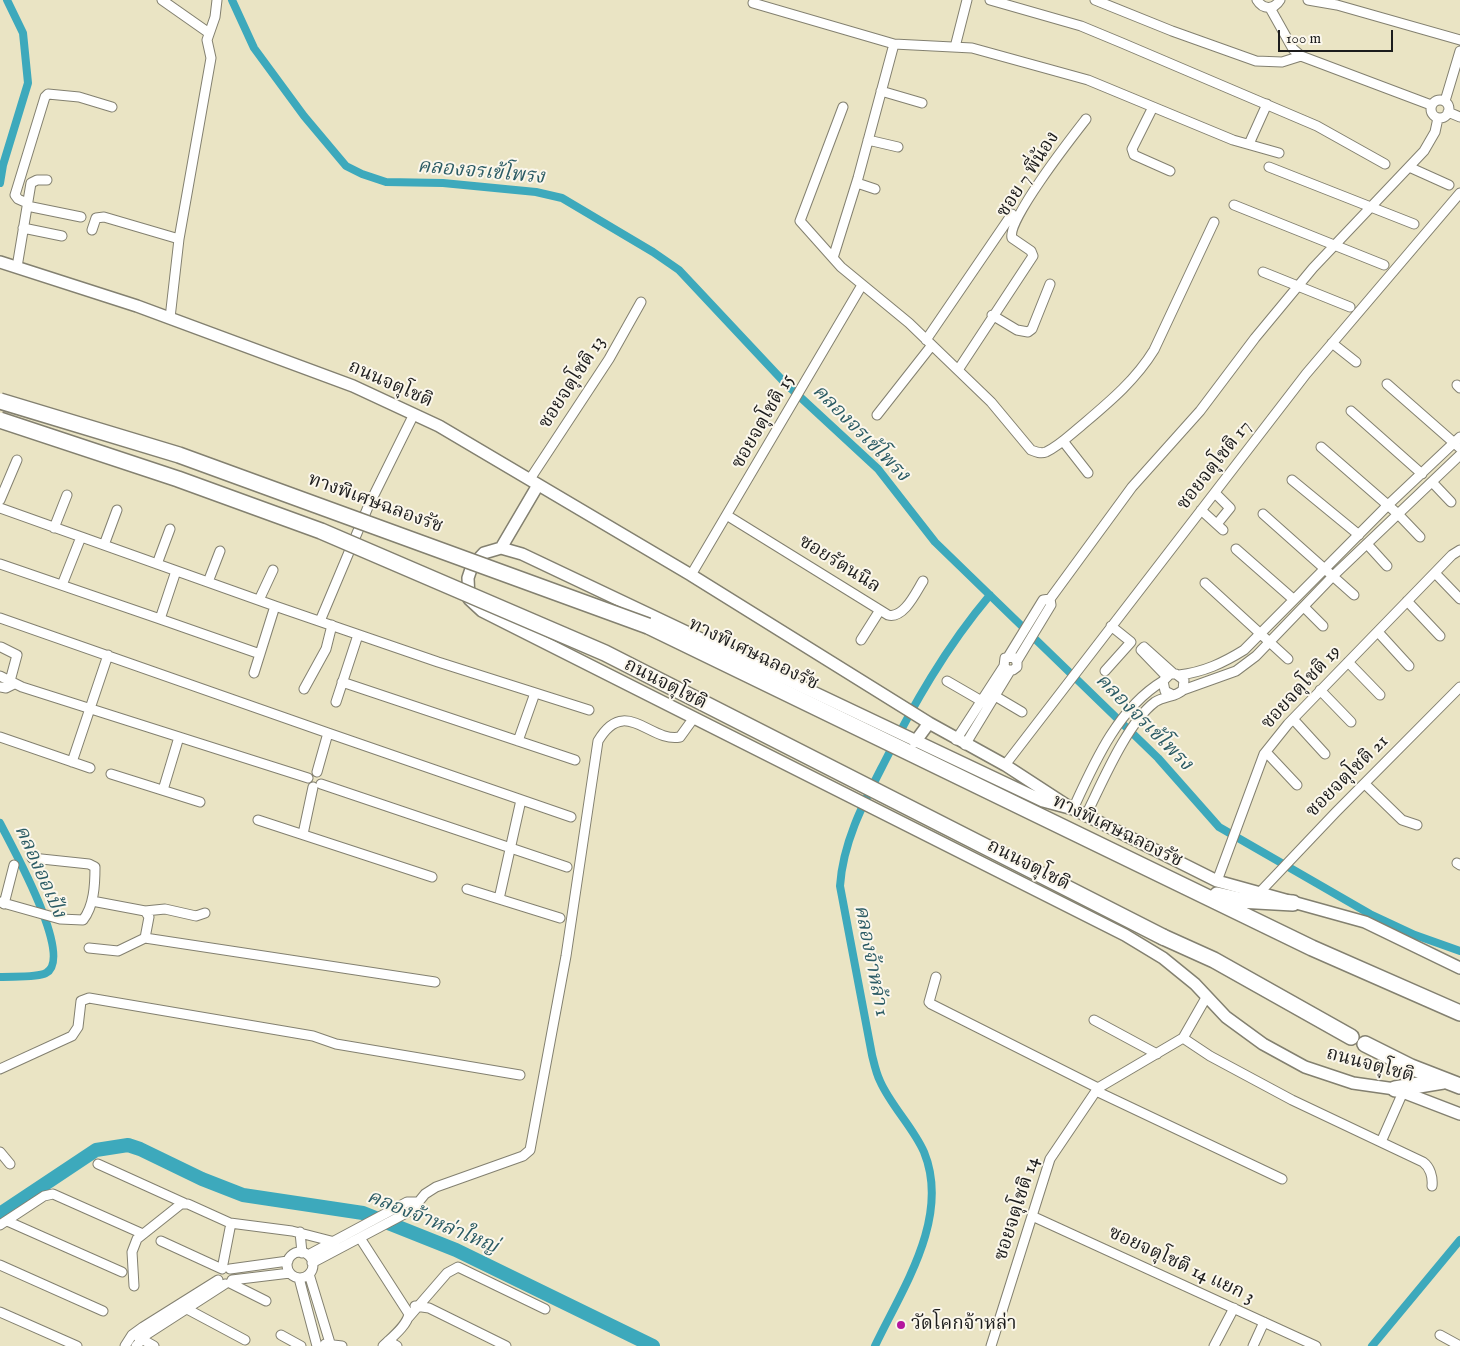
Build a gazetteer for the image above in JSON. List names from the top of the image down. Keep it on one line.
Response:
{"streets":{"highway":["ทางพิเศษฉลองรัช"],"street":["ซอย 7 พี่น้อง","ซอยจตุโชติ 13","ถนนจตุโชติ","ซอยจตุโชติ 15","ซอยจตุโชติ 17","ซอยรัตนนิล","ซอยจตุโชติ 19","ซอยจตุโชติ 21","ซอยจตุโชติ 14","ซอยจตุโชติ 14 แยก 3"]},"crossings":[["ซอยจตุโชติ 13","ถนนจตุโชติ"],["ถนนจตุโชติ","ซอยจตุโชติ 15"],["ถนนจตุโชติ","ซอยจตุโชติ 17"],["ถนนจตุโชติ","ทางพิเศษฉลองรัช"],["ถนนจตุโชติ","ซอยจตุโชติ 19"],["ถนนจตุโชติ","ซอยจตุโชติ 21"],["ถนนจตุโชติ","ซอยจตุโชติ 14"],["ซอยจตุโชติ 15","ซอยรัตนนิล"],["ซอยจตุโชติ 14","ซอยจตุโชติ 14 แยก 3"]],"water":["คลองจรเข้โพรง","คลองออเป้ง","คลองจ้าหล้า 1","คลองจ้าหล่าใหญ่"],"places":["วัดโคกจ้าหล่า"],"scale_bar":"100 m"}
